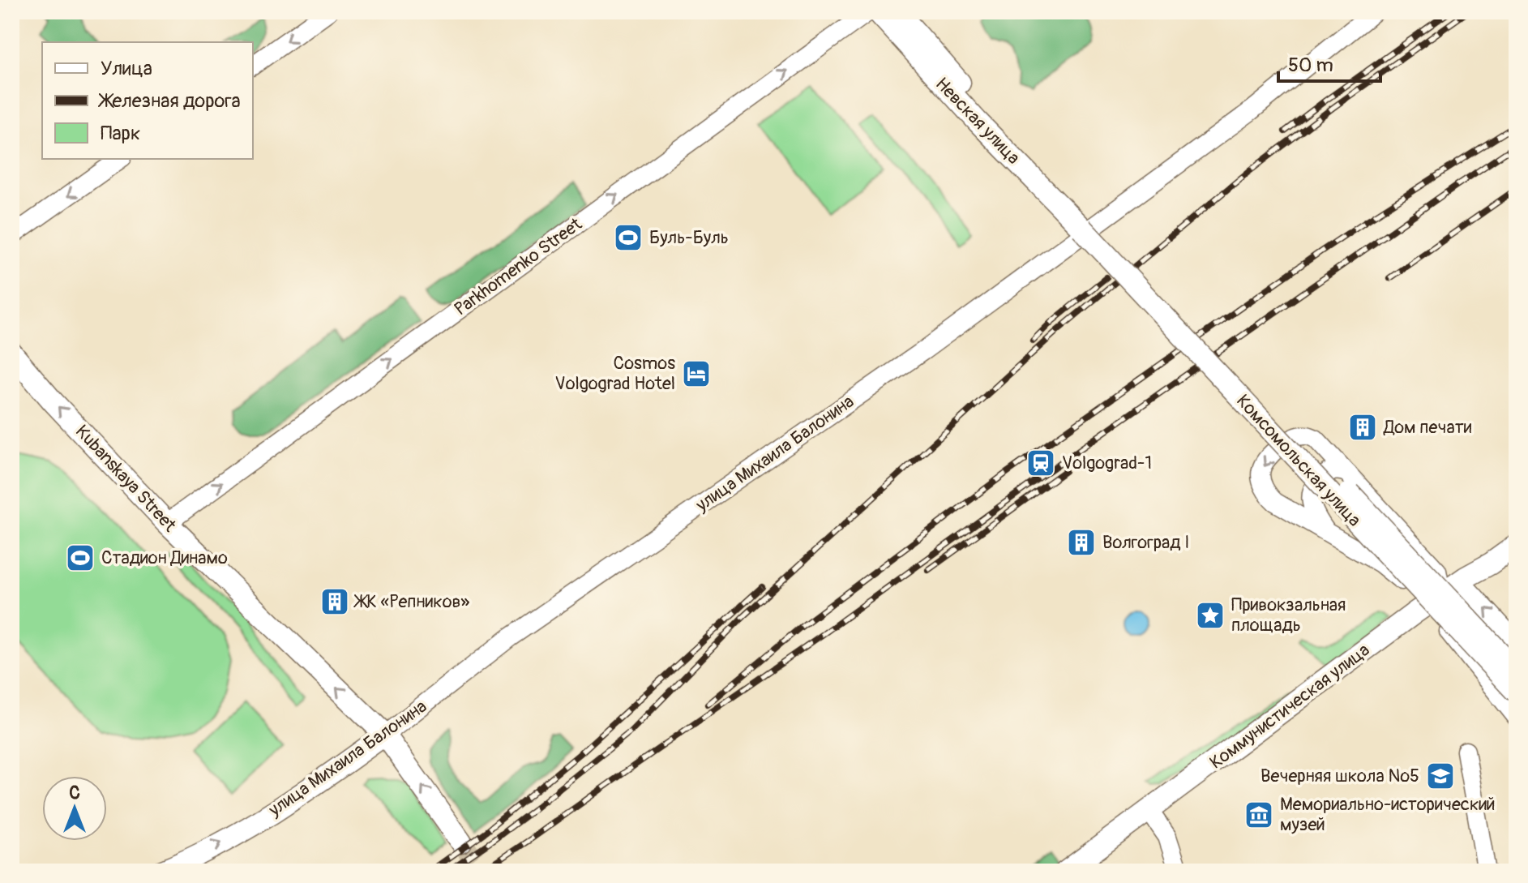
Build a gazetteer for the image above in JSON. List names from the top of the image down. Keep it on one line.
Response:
{"streets":{"main road":["Невская улица","улица Михаила Балонина","Комсомольская улица","Kubanskaya Street","Коммунистическая улица"],"street":["Parkhomenko Street"]},"crossings":[["Невская улица","Комсомольская улица"],["Parkhomenko Street","Kubanskaya Street"],["улица Михаила Балонина","Kubanskaya Street"]],"one_way":["Parkhomenko Street","Kubanskaya Street"],"places":{"sports":["Буль-Буль","Стадион Динамо"],"hotel":["Cosmos Volgograd Hotel"],"building":["Дом печати","Волгоград I","ЖК «Репников»"],"station":["Volgograd-1"],"place":["Привокзальная площадь"],"school or university":["Вечерняя школа №5"],"museum":["Мемориально-исторический музей"]},"legend":["Улица","Железная дорога","Парк"],"scale_bar":"50 m","north":"top"}
